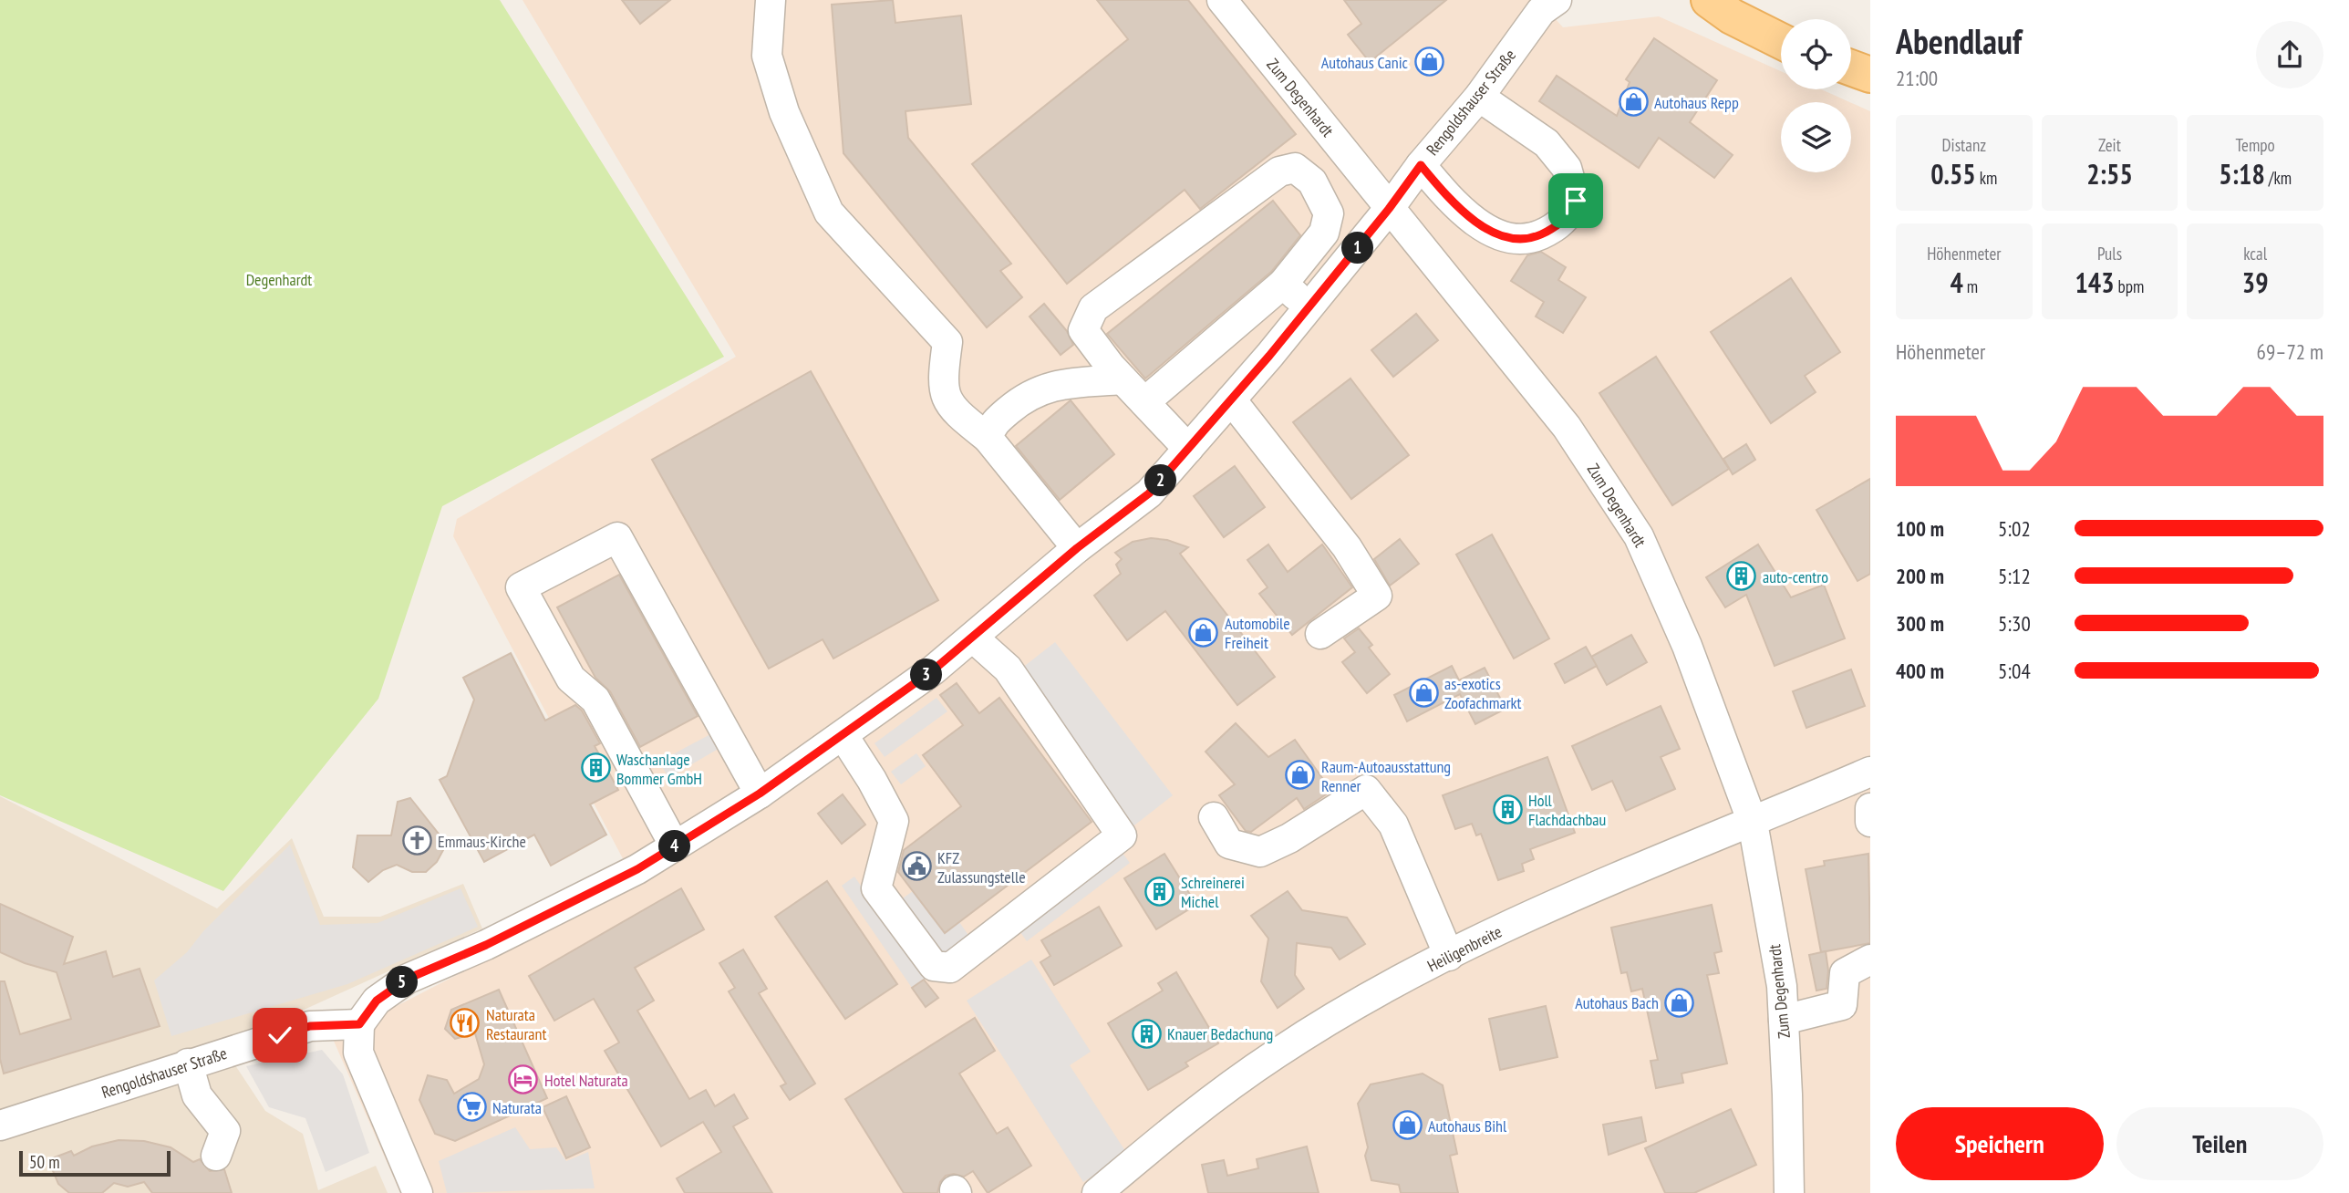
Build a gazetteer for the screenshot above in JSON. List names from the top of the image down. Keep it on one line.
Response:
{"streets":{"street":["Zum Degenhardt","Rengoldshauser Straße","Heiligenbreite"]},"crossings":[["Zum Degenhardt","Rengoldshauser Straße"],["Zum Degenhardt","Heiligenbreite"]],"parks":["Degenhardt"],"places":{"shop":["Autohaus Canic","Autohaus Repp","Automobile Freiheit","as-exotics Zoofachmarkt","Raum-Autoausstattung Renner","Autohaus Bach","Autohaus Bihl"],"building":["auto-centro","Waschanlage Bommer GmbH","Holl Flachdachbau","Schreinerei Michel","Knauer Bedachung"],"church":["Emmaus-Kirche"],"public building":["KFZ Zulassungstelle"],"restaurant":["Naturata Restaurant"],"hotel":["Hotel Naturata"],"supermarket":["Naturata"]},"scale_bar":"50 m","page":{"heading":["Abendlauf","21:00"],"stats":[["Distanz","0.55 km"],["Zeit","2:55"],["Tempo","5:18 /km"],["Höhenmeter","4 m"],["Puls","143 bpm"],["kcal","39"]],"pins":["1","2","3","4","5"],"chart":["Höhenmeter","69–72 m"],"list":[{"name":"100 m","note":"5:02"},{"name":"200 m","note":"5:12"},{"name":"300 m","note":"5:30"},{"name":"400 m","note":"5:04"}],"buttons":["Speichern","Teilen"],"scale":"50 m"}}
